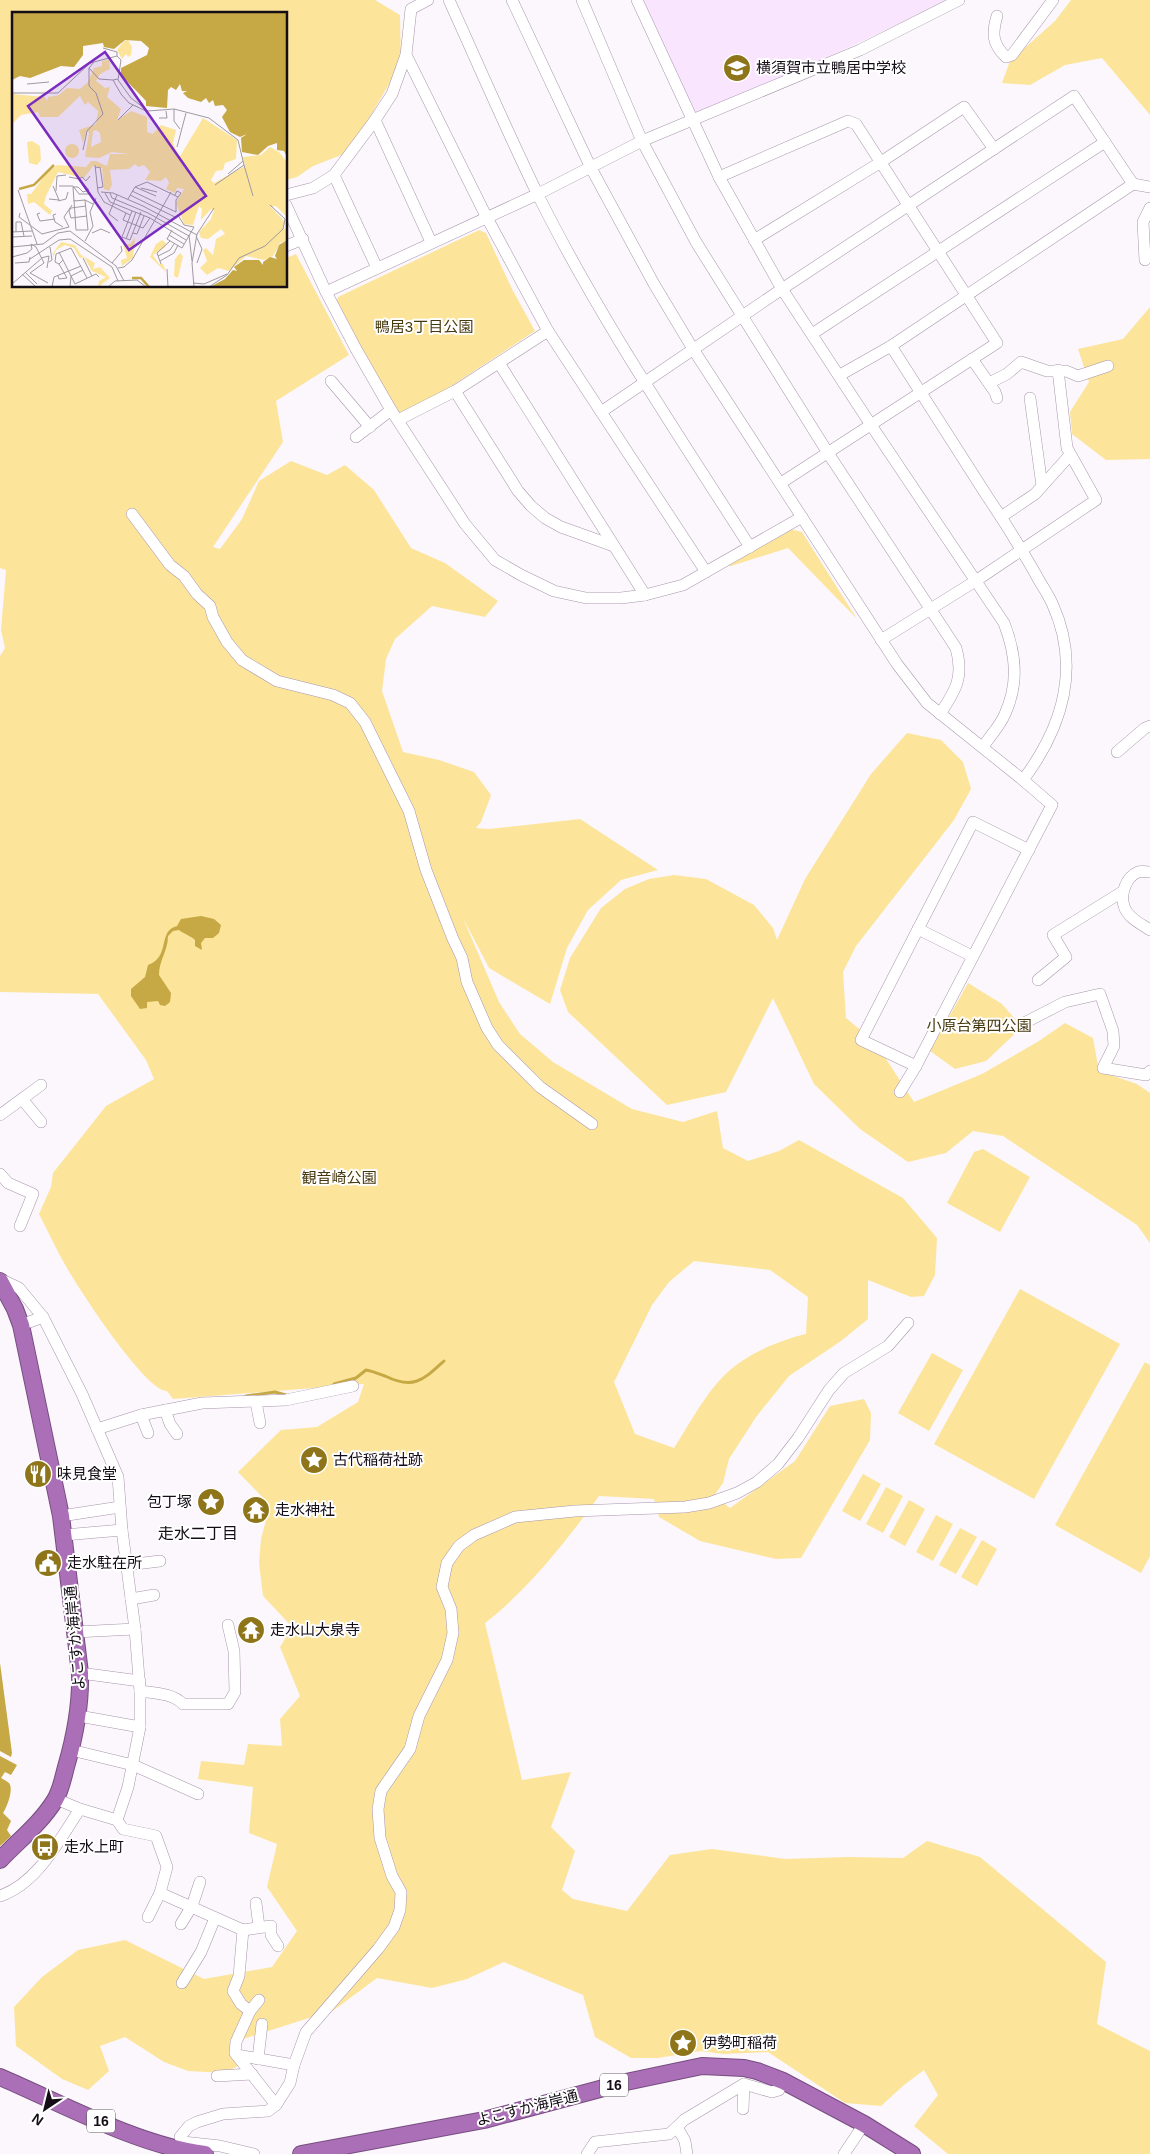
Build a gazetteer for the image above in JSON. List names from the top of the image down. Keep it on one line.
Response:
{"streets":{"highway":["よこすか海岸通","16"]},"districts":["走水二丁目"],"parks":["鴨居3丁目公園","小原台第四公園","観音崎公園"],"places":{"school or university":["横須賀市立鴨居中学校"],"place":["古代稲荷社跡","包丁塚","伊勢町稲荷"],"restaurant":["味見食堂"],"temple":["走水神社","走水山大泉寺"],"public building":["走水駐在所"],"bus stop":["走水上町"]},"north":"bottom left"}
